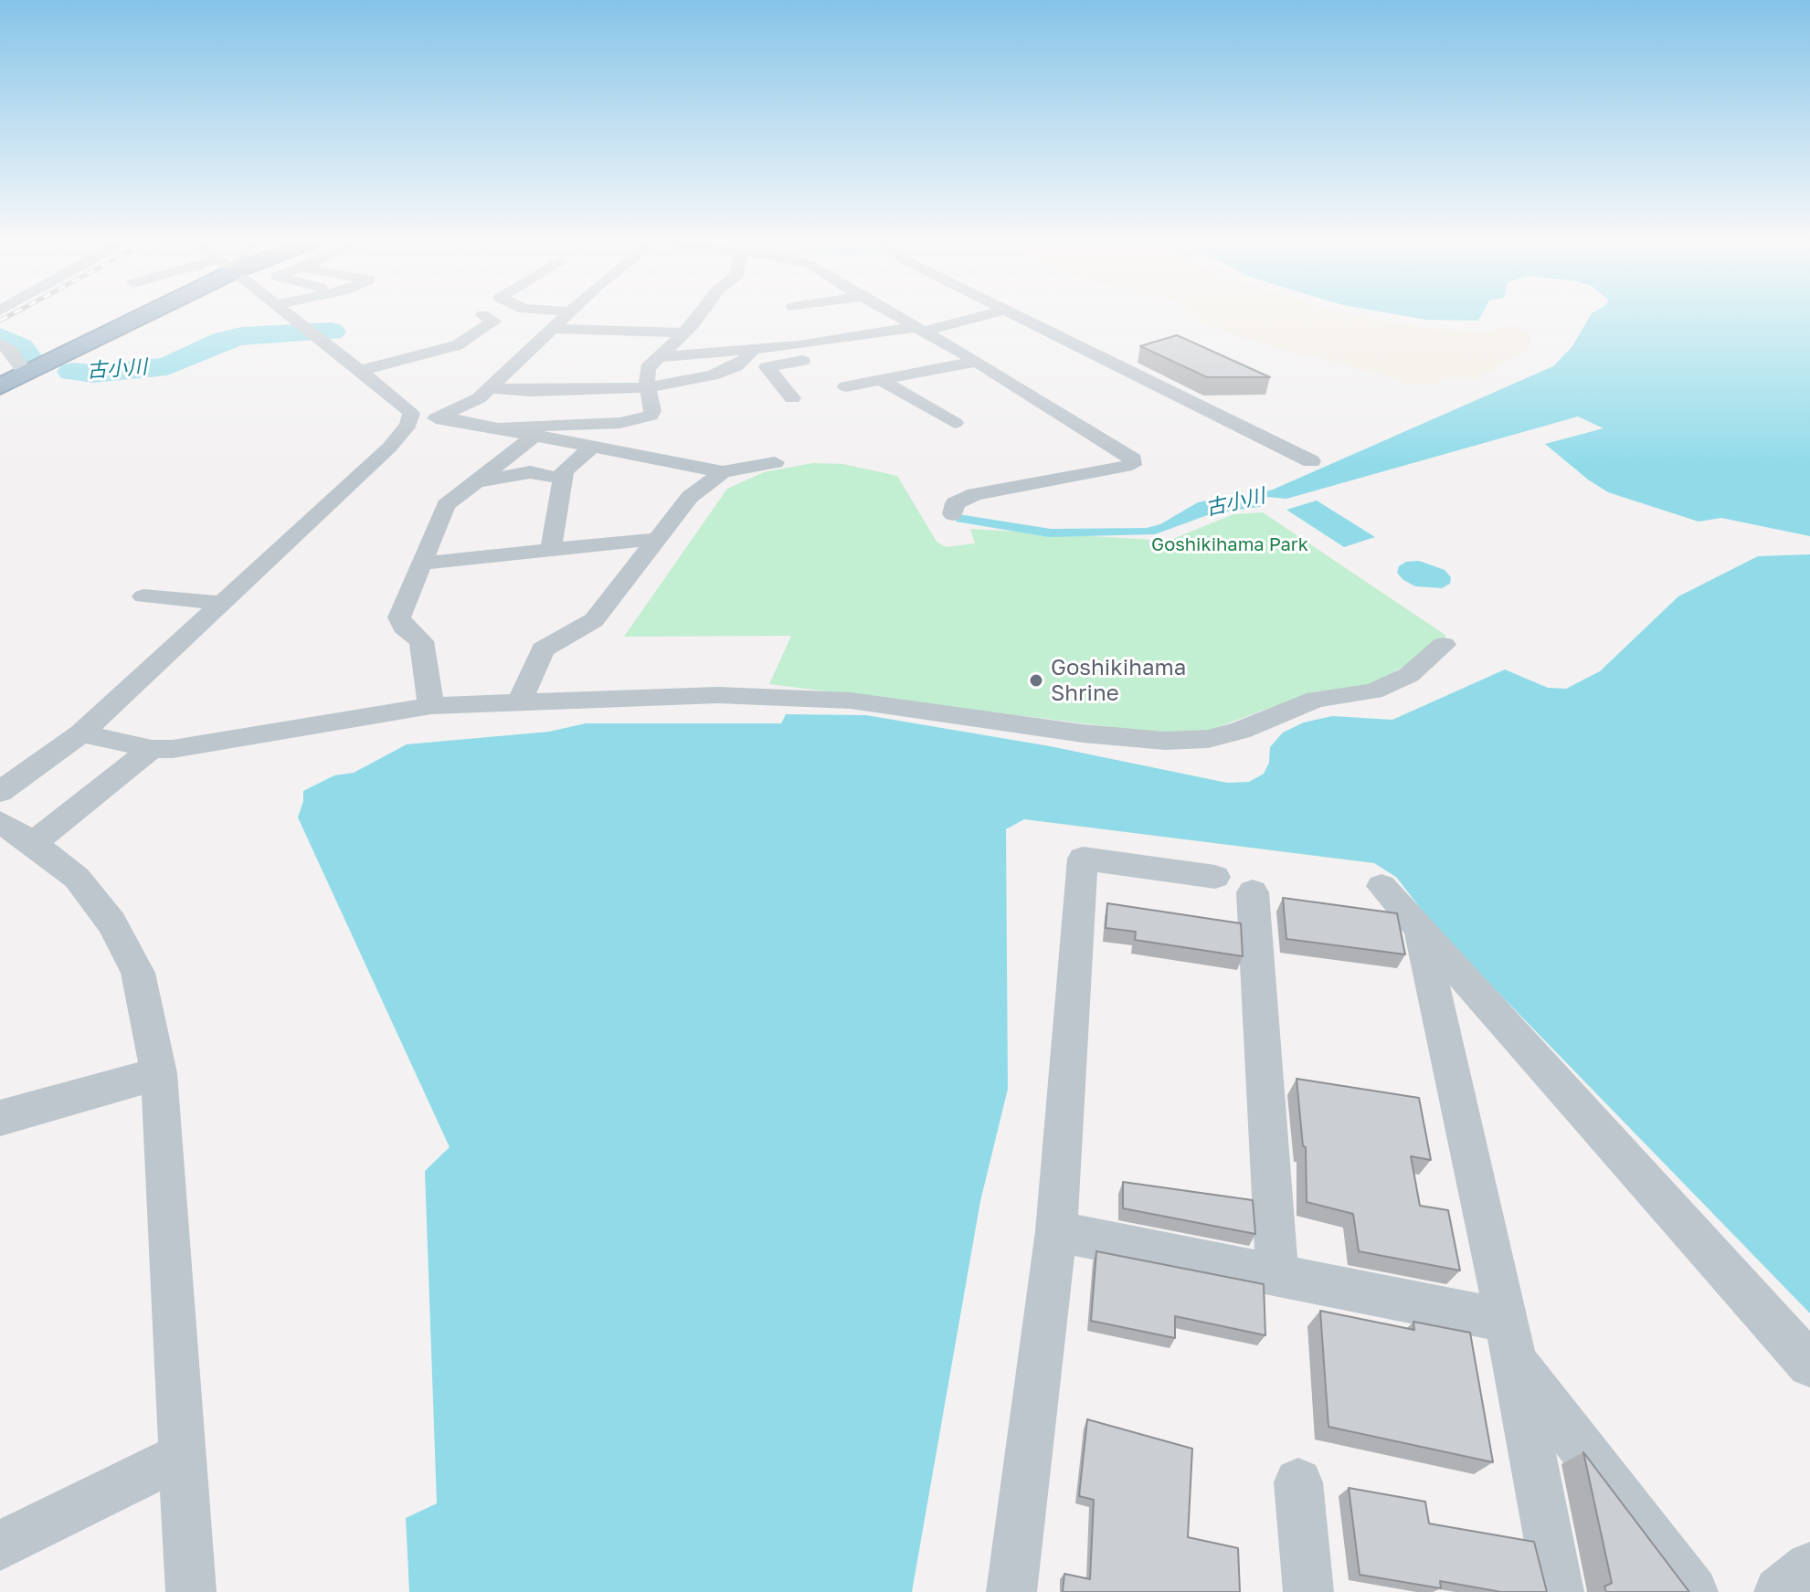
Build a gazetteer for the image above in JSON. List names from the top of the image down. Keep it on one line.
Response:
{"water":["古小川"],"parks":["Goshikihama Park"],"places":["Goshikihama Shrine"]}
